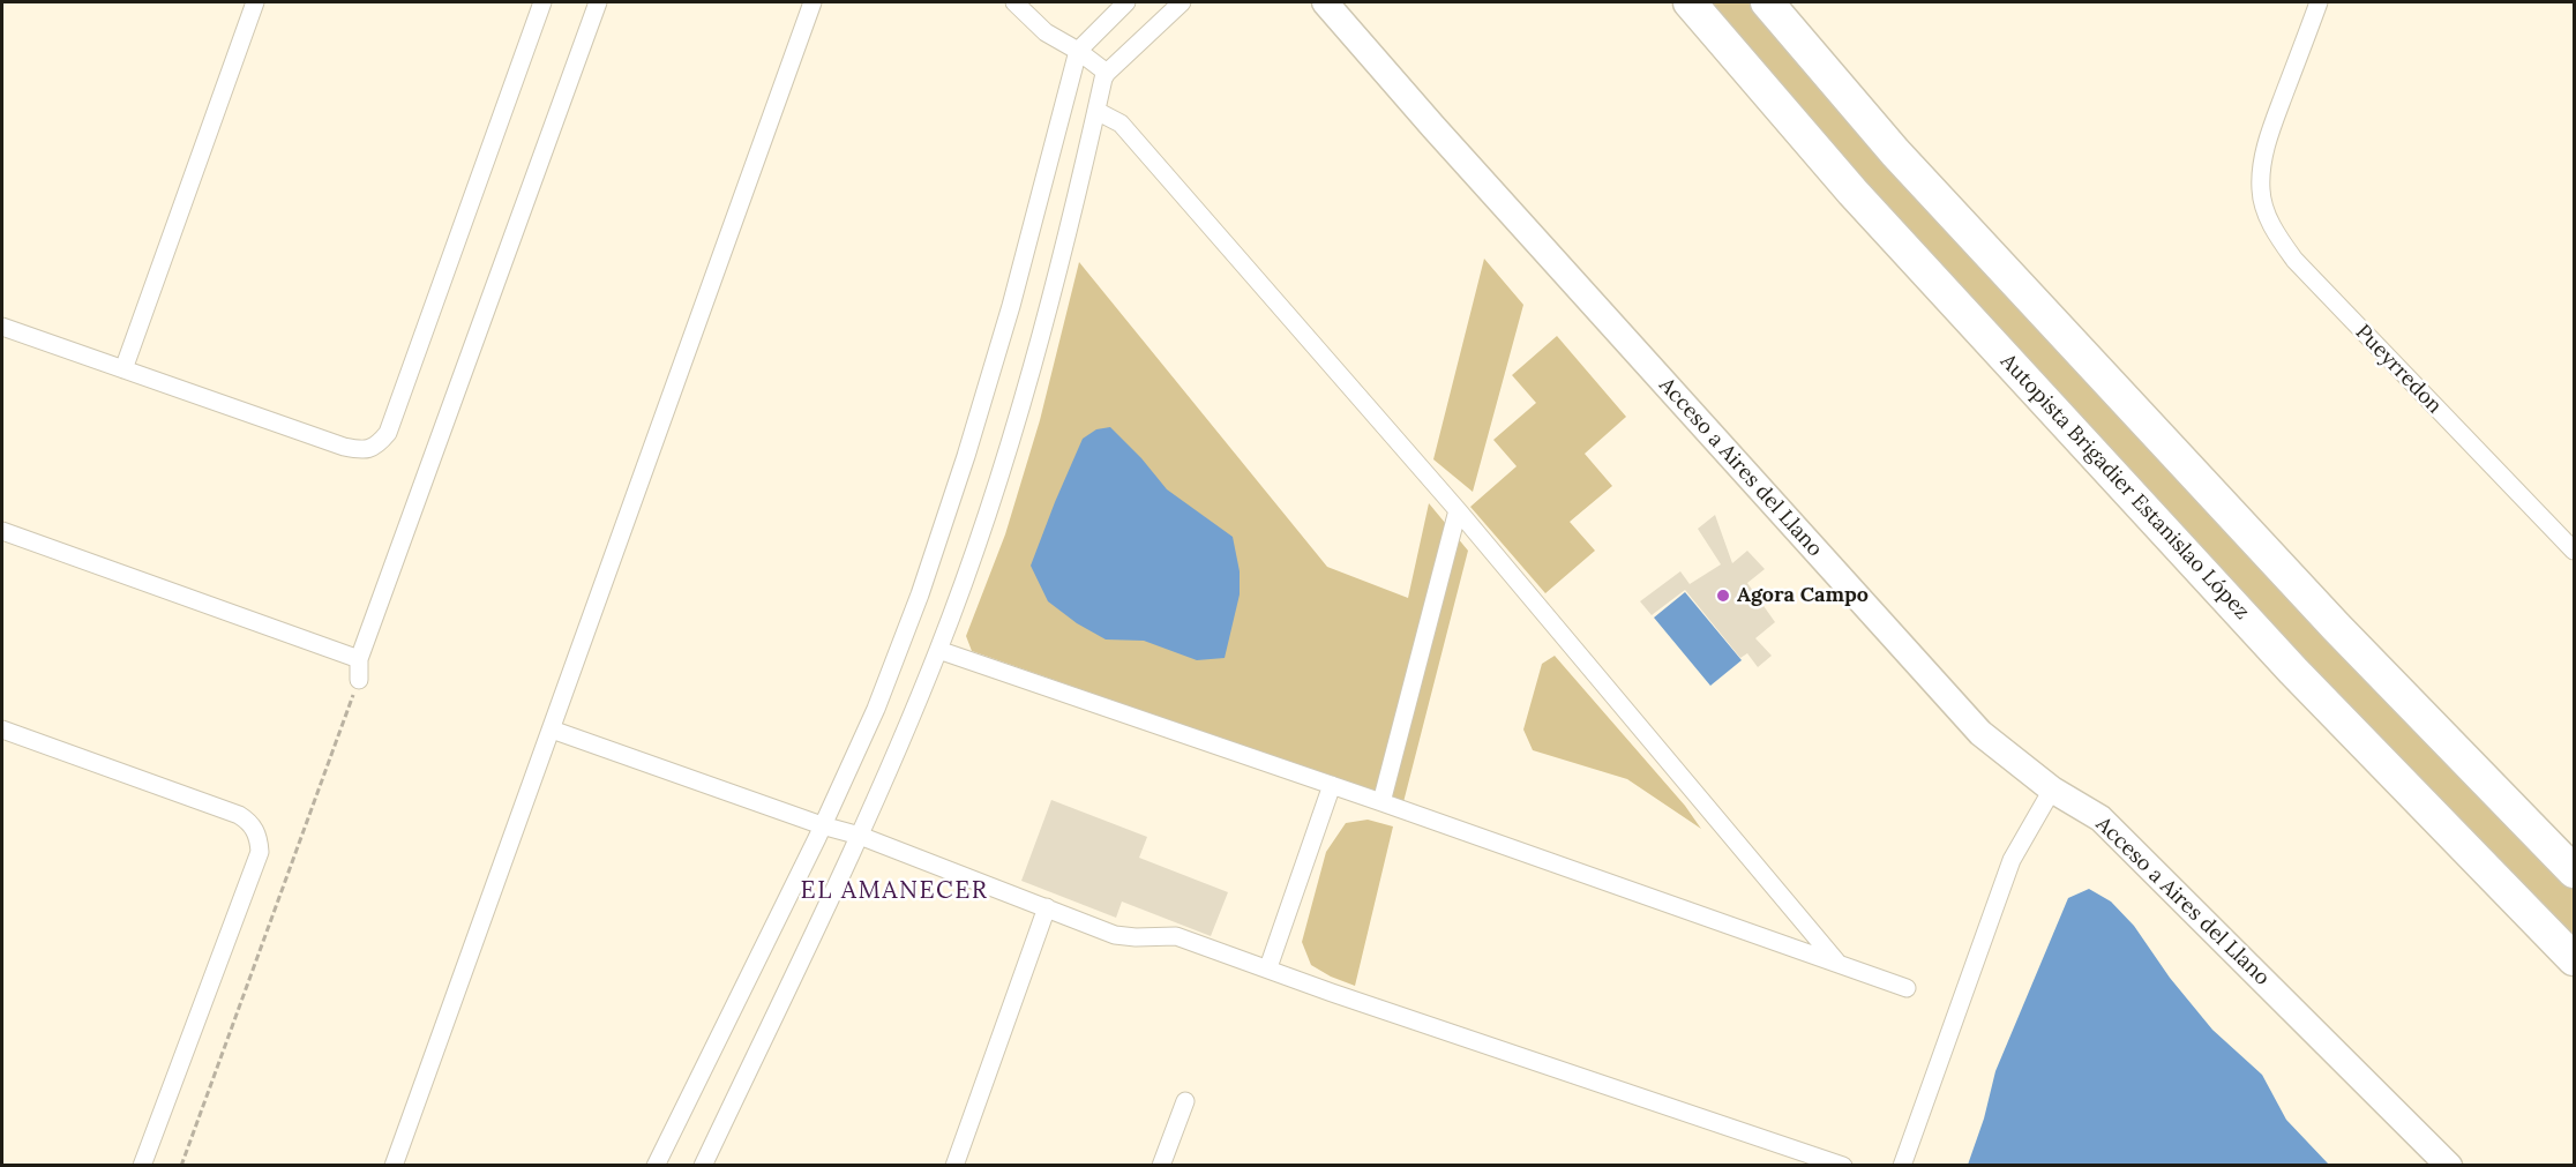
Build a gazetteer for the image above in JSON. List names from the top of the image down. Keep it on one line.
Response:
{"streets":{"highway":["Autopista Brigadier Estanislao López"],"street":["Pueyrredon","Acceso a Aires del Llano"]},"districts":["EL AMANECER"],"places":["Agora Campo"]}
